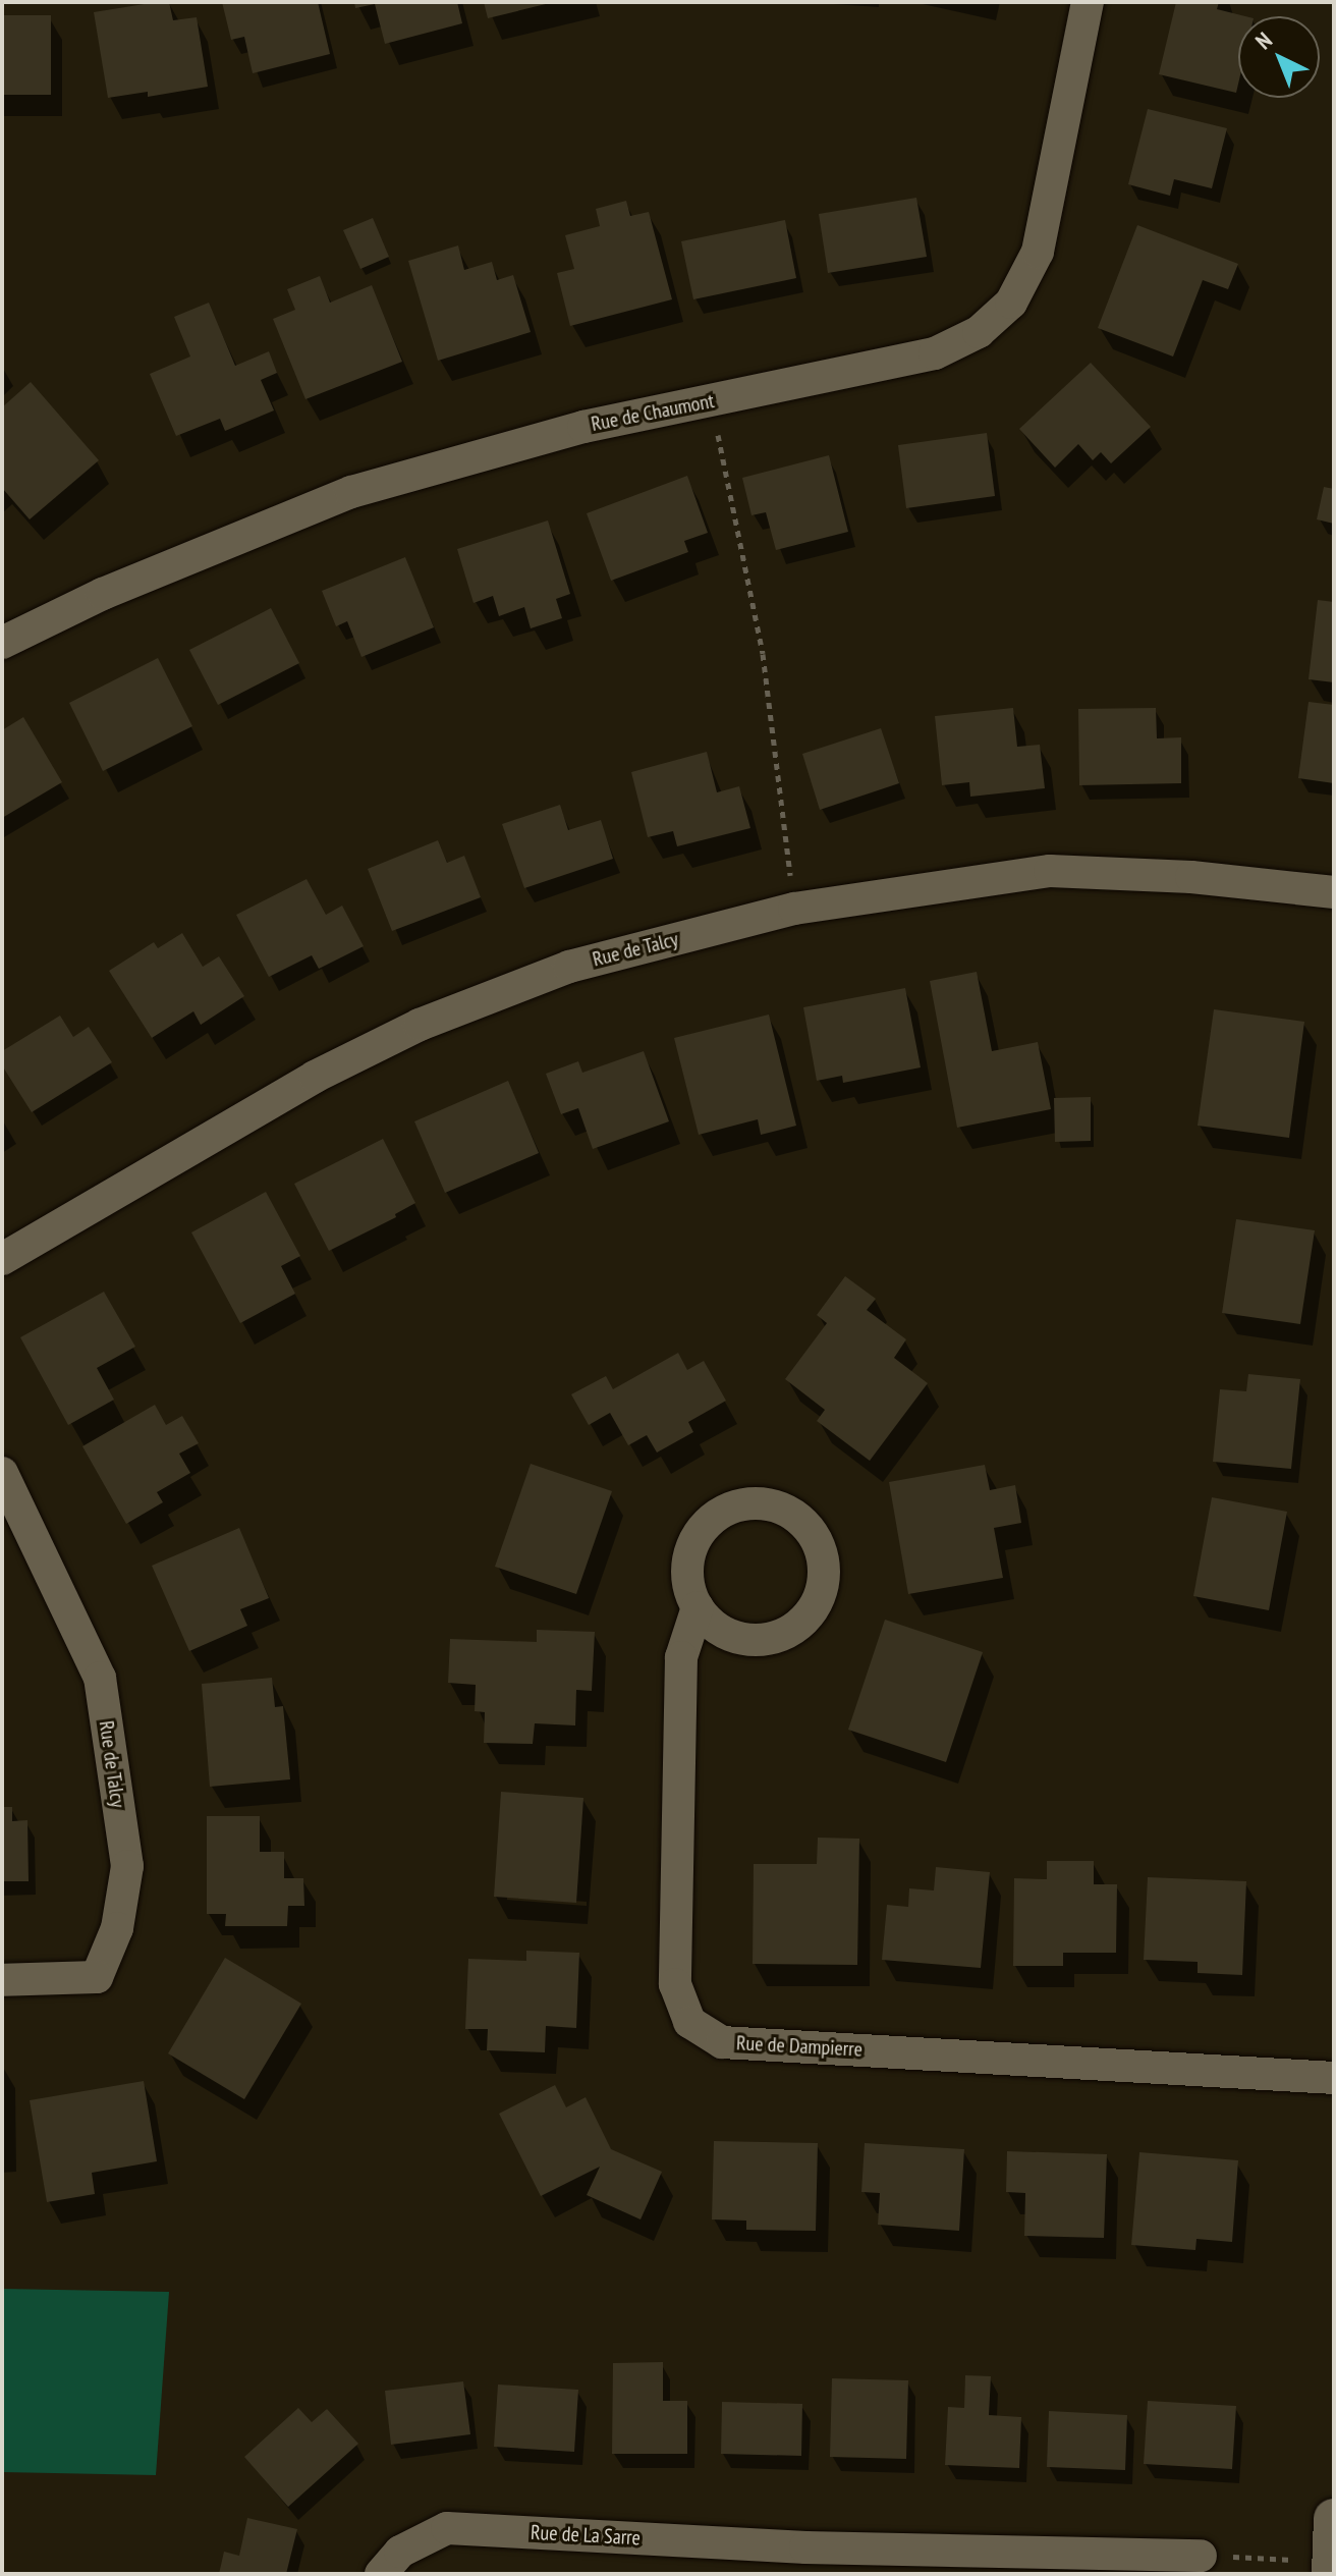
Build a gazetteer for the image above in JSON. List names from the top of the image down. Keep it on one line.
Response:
{"streets":{"street":["Rue de Chaumont","Rue de Talcy","Rue de Dampierre","Rue de La Sarre"]},"north":"top left"}
